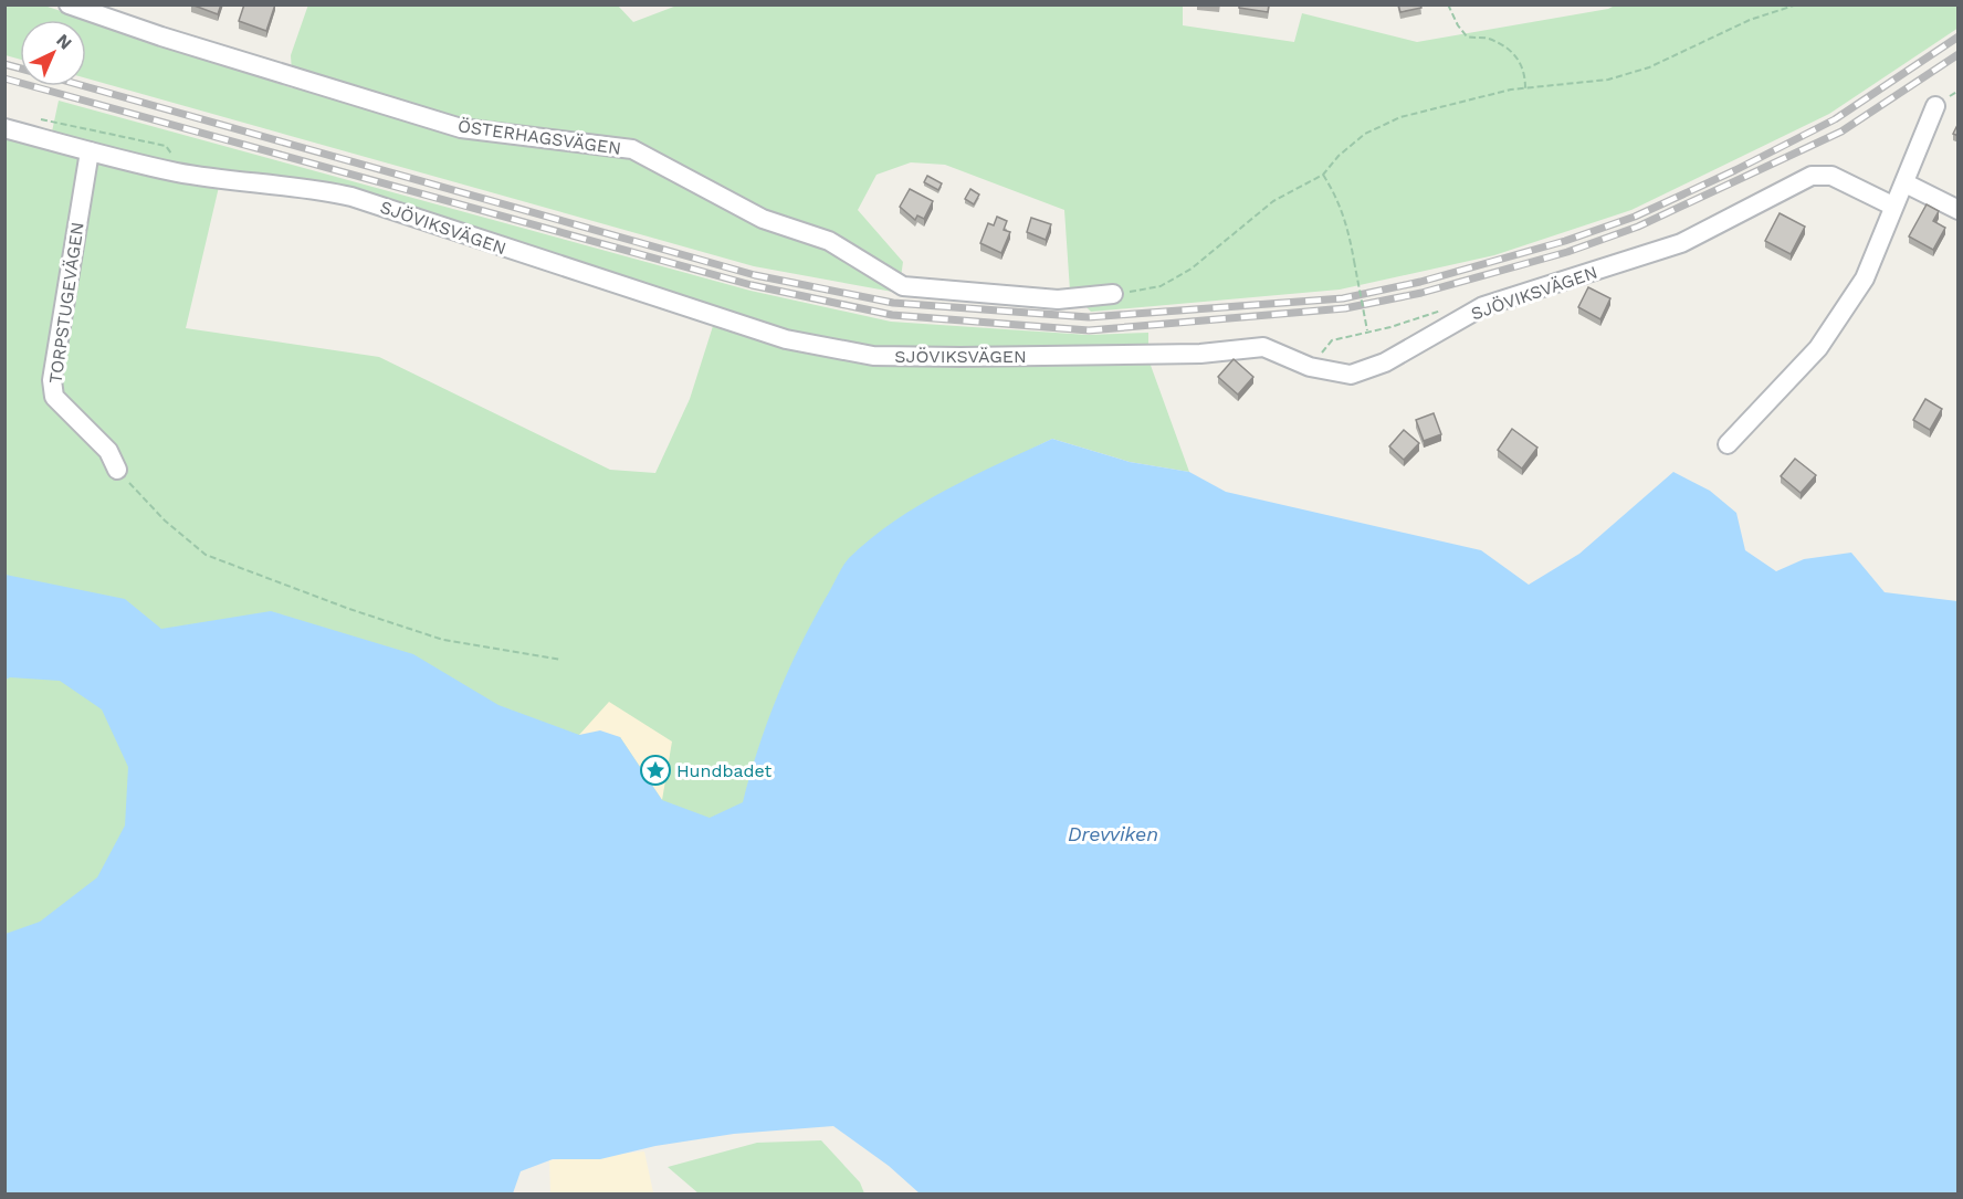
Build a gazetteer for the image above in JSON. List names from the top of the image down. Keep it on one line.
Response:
{"streets":{"street":["ÖSTERHAGSVÄGEN","SJÖVIKSVÄGEN","TORPSTUGEVÄGEN"]},"crossings":[["SJÖVIKSVÄGEN","TORPSTUGEVÄGEN"]],"water":["Drevviken"],"places":{"place":["Hundbadet"]},"north":"top right"}
